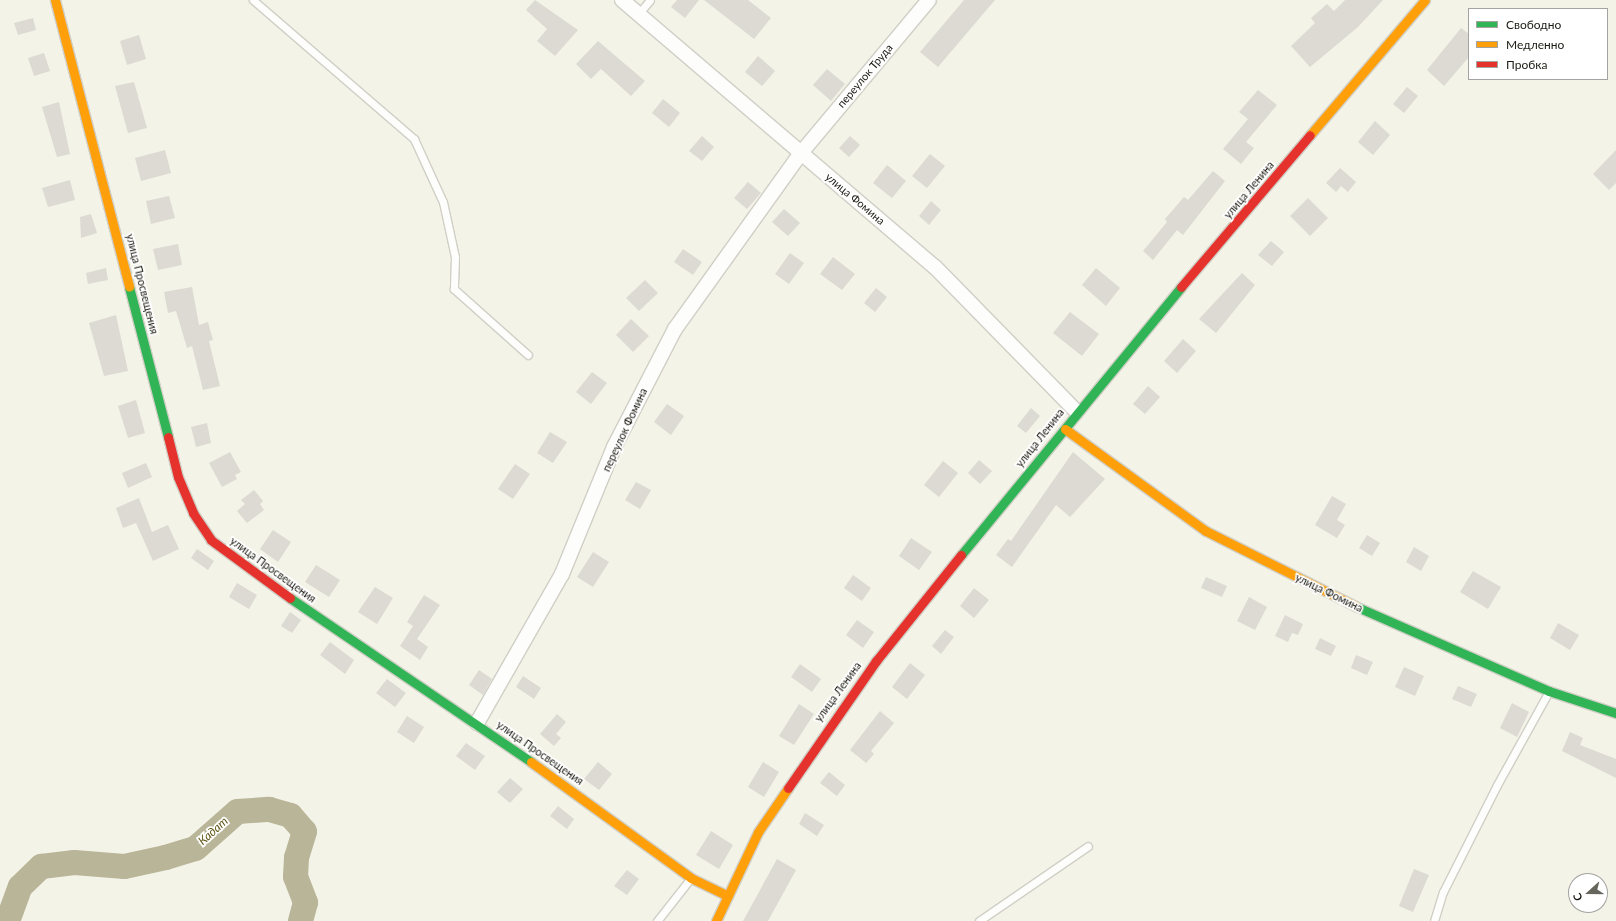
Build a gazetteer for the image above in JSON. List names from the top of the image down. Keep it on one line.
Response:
{"streets":{"street":["переулок Труда","улица Ленина","улица Фомина","улица Просвещения","переулок Фомина"]},"crossings":[["переулок Труда","улица Фомина"],["переулок Труда","переулок Фомина"],["улица Ленина","улица Фомина"],["улица Ленина","улица Просвещения"],["улица Фомина","переулок Фомина"],["улица Просвещения","переулок Фомина"]],"water":["Кадат"],"legend":["Свободно","Медленно","Пробка"],"north":"left"}
